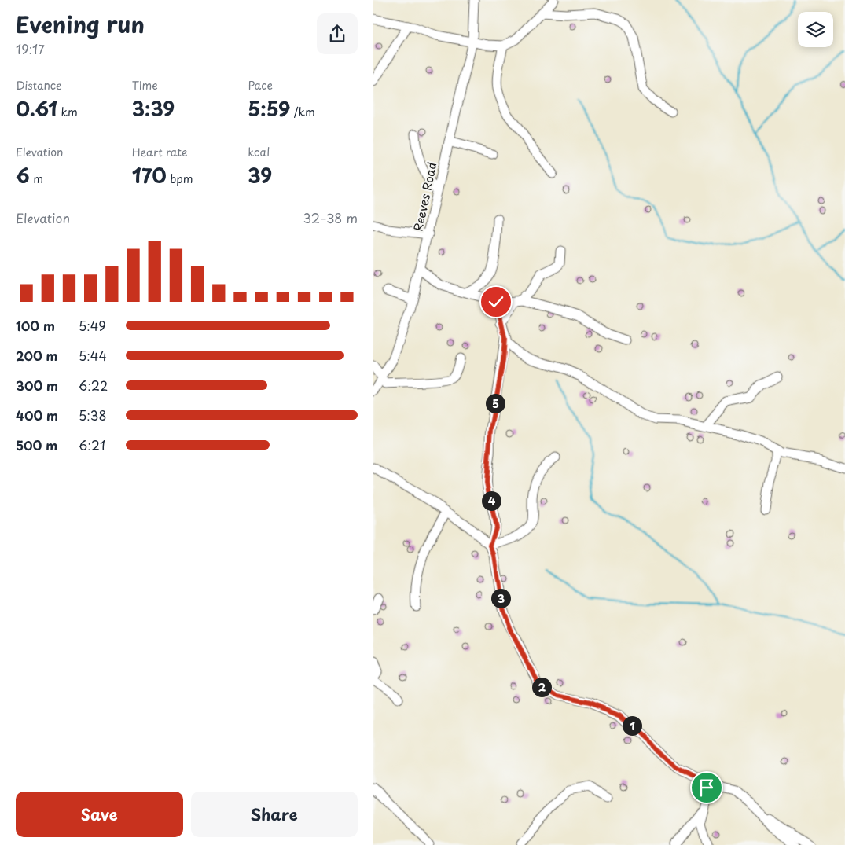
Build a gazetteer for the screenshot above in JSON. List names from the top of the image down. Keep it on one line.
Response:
{"streets":{"street":["Reeves Road"]},"page":{"heading":["Evening run","19:17"],"stats":[["Distance","0.61 km"],["Time","3:39"],["Pace","5:59 /km"],["Elevation","6 m"],["Heart rate","170 bpm"],["kcal","39"]],"chart":["Elevation","32–38 m"],"list":[{"name":"100 m","note":"5:49"},{"name":"200 m","note":"5:44"},{"name":"300 m","note":"6:22"},{"name":"400 m","note":"5:38"},{"name":"500 m","note":"6:21"}],"pins":["5","4","3","2","1"],"buttons":["Save","Share"]}}
